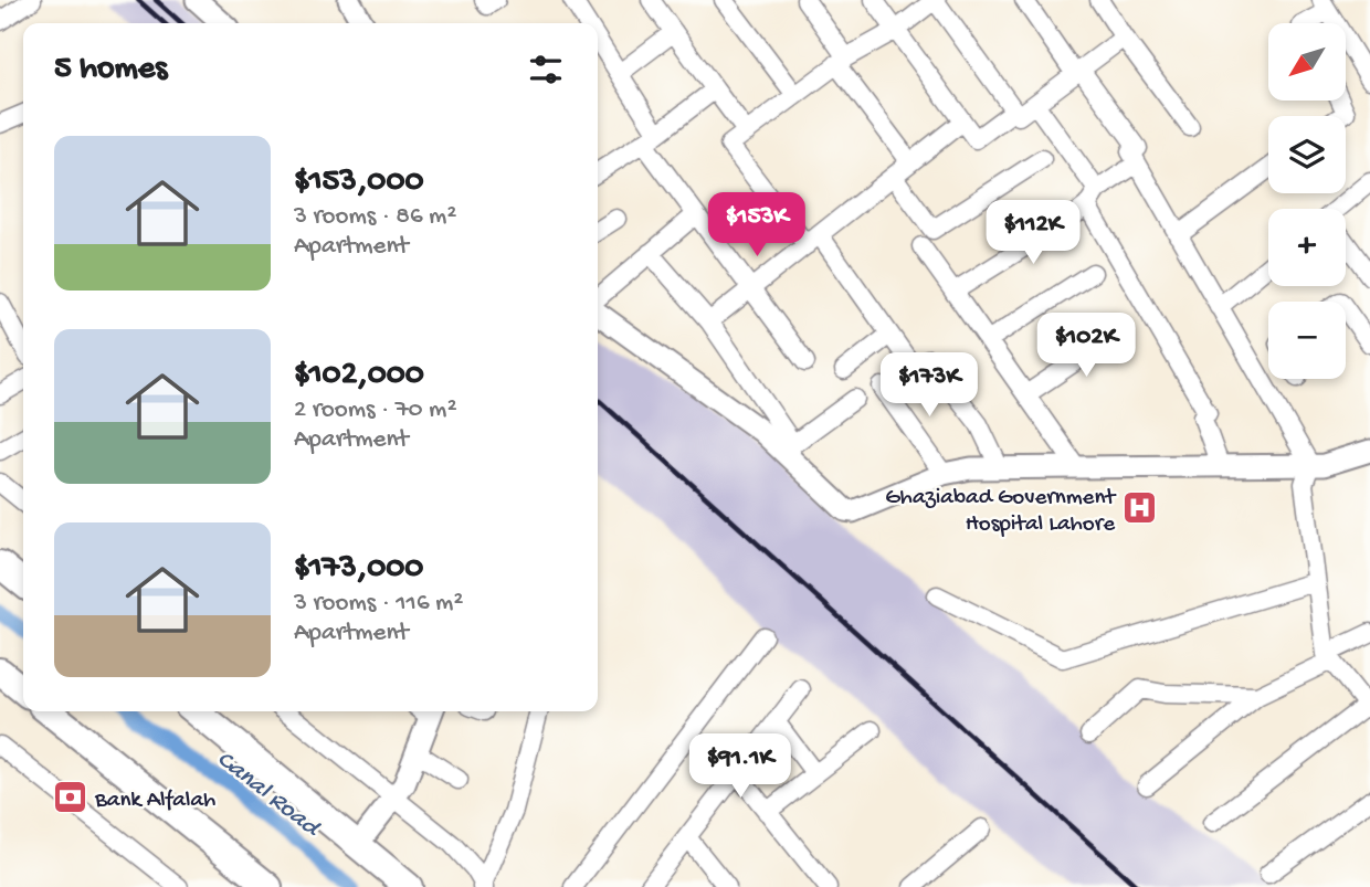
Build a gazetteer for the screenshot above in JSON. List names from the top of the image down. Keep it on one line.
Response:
{"water":["Canal Road"],"places":{"hospital":["Ghaziabad Government Hospital Lahore"],"bank":["Bank Alfalah"]},"north":"bottom left","page":{"map_buttons":["+","−"],"heading":"5 homes","list":[{"name":"$153,000","note":"3 rooms · 86 m² · Apartment"},{"name":"$102,000","note":"2 rooms · 70 m² · Apartment"},{"name":"$173,000","note":"3 rooms · 116 m² · Apartment"}],"price":["$153K","$112K","$102K","$173K","$91.1K"]}}
